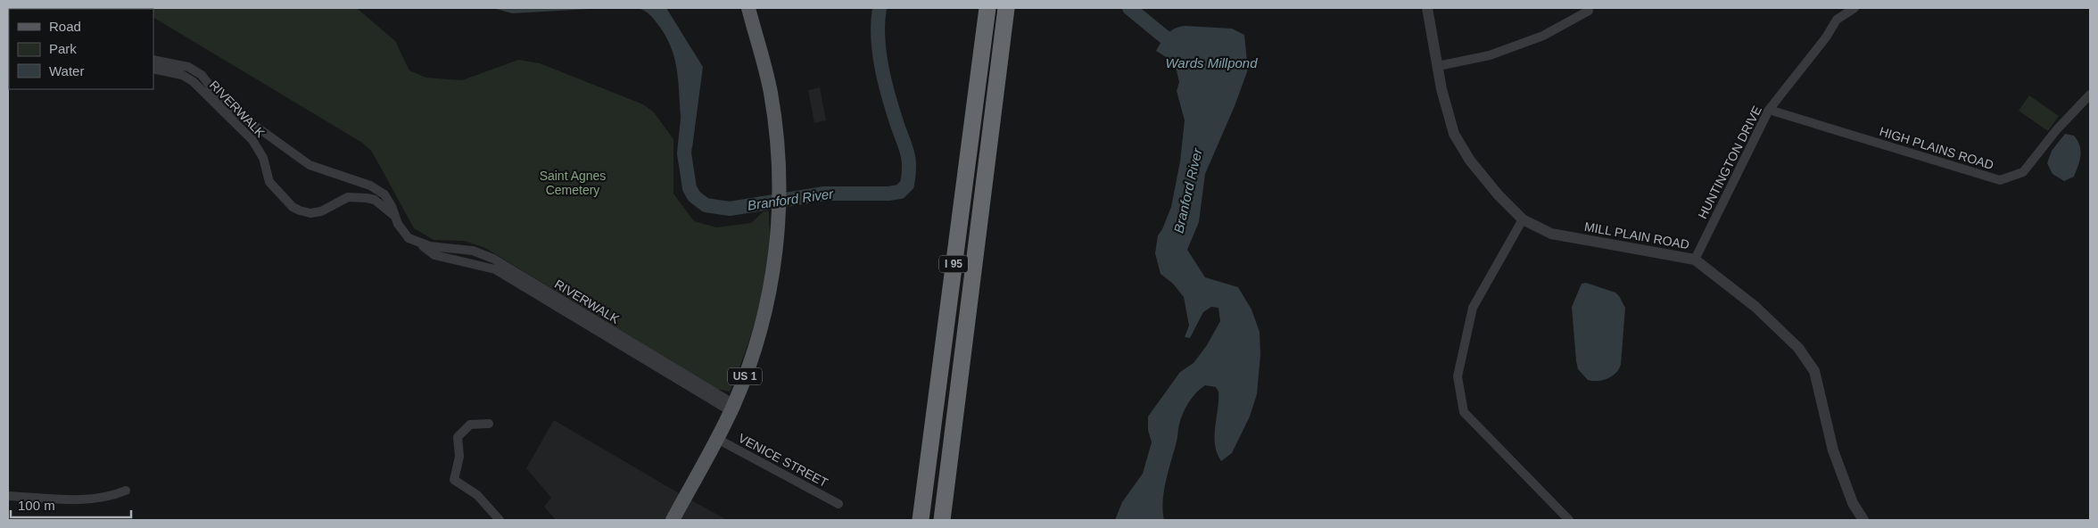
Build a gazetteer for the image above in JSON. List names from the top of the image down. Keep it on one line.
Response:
{"streets":{"highway":["I 95"],"main road":["US 1"],"street":["RIVERWALK","HIGH PLAINS ROAD","HUNTINGTON DRIVE","MILL PLAIN ROAD","VENICE STREET"]},"crossings":[["RIVERWALK","US 1"],["HIGH PLAINS ROAD","HUNTINGTON DRIVE"],["HUNTINGTON DRIVE","MILL PLAIN ROAD"],["US 1","VENICE STREET"]],"water":["Wards Millpond","Branford River"],"parks":["Saint Agnes Cemetery"],"legend":["Road","Park","Water"],"scale_bar":"100 m"}
